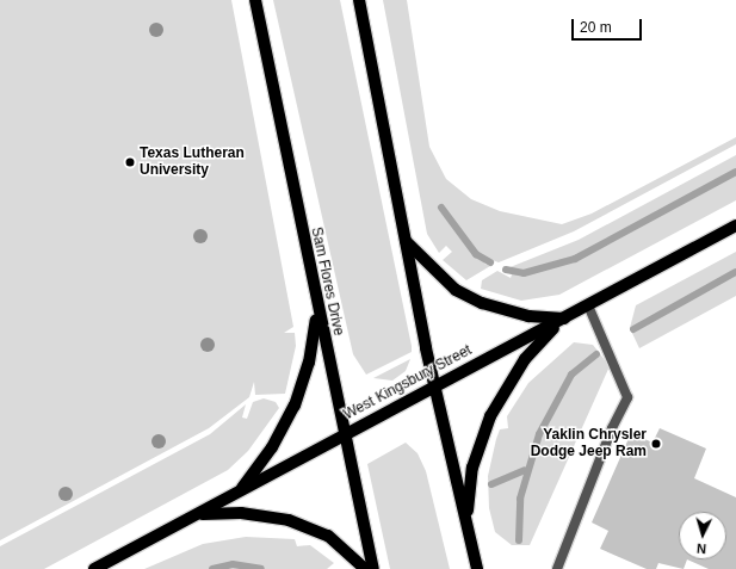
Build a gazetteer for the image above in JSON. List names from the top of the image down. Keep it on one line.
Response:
{"streets":{"main road":["Sam Flores Drive","West Kingsbury Street"]},"crossings":[["Sam Flores Drive","West Kingsbury Street"]],"places":["Texas Lutheran University","Yaklin Chrysler Dodge Jeep Ram"],"scale_bar":"20 m","north":"bottom"}
